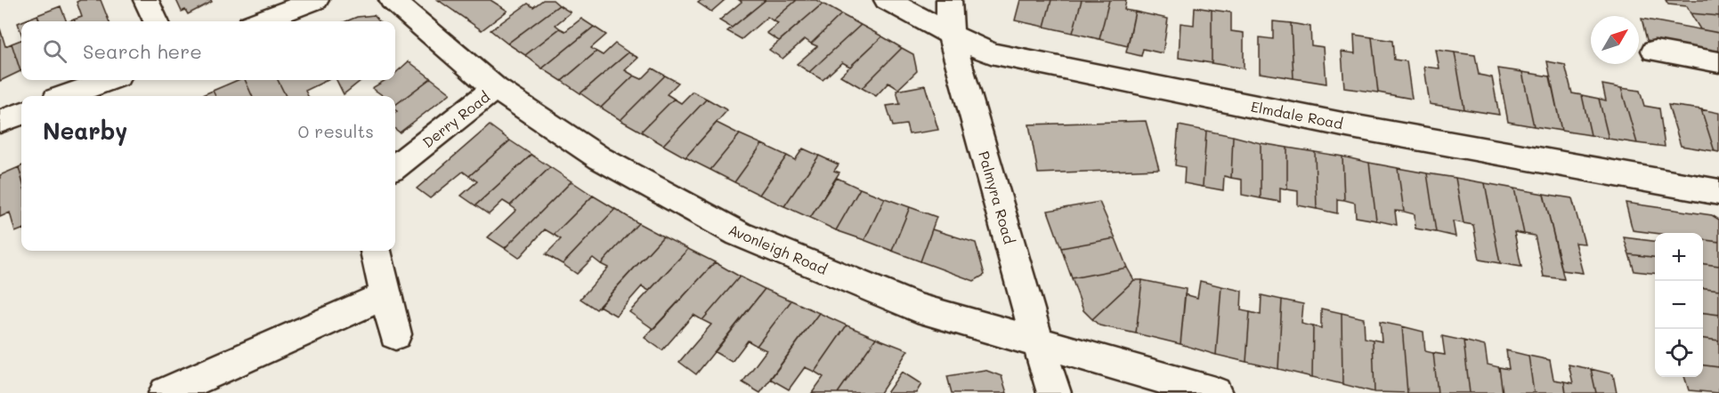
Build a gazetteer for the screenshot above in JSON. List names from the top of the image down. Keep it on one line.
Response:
{"streets":{"street":["Elmdale Road","Derry Road","Palmyra Road","Avonleigh Road"]},"crossings":[["Elmdale Road","Palmyra Road"],["Derry Road","Avonleigh Road"],["Palmyra Road","Avonleigh Road"]],"north":"top right","page":{"search":"Search here","heading":["Nearby","0 results"],"map_buttons":["+","−"]}}
